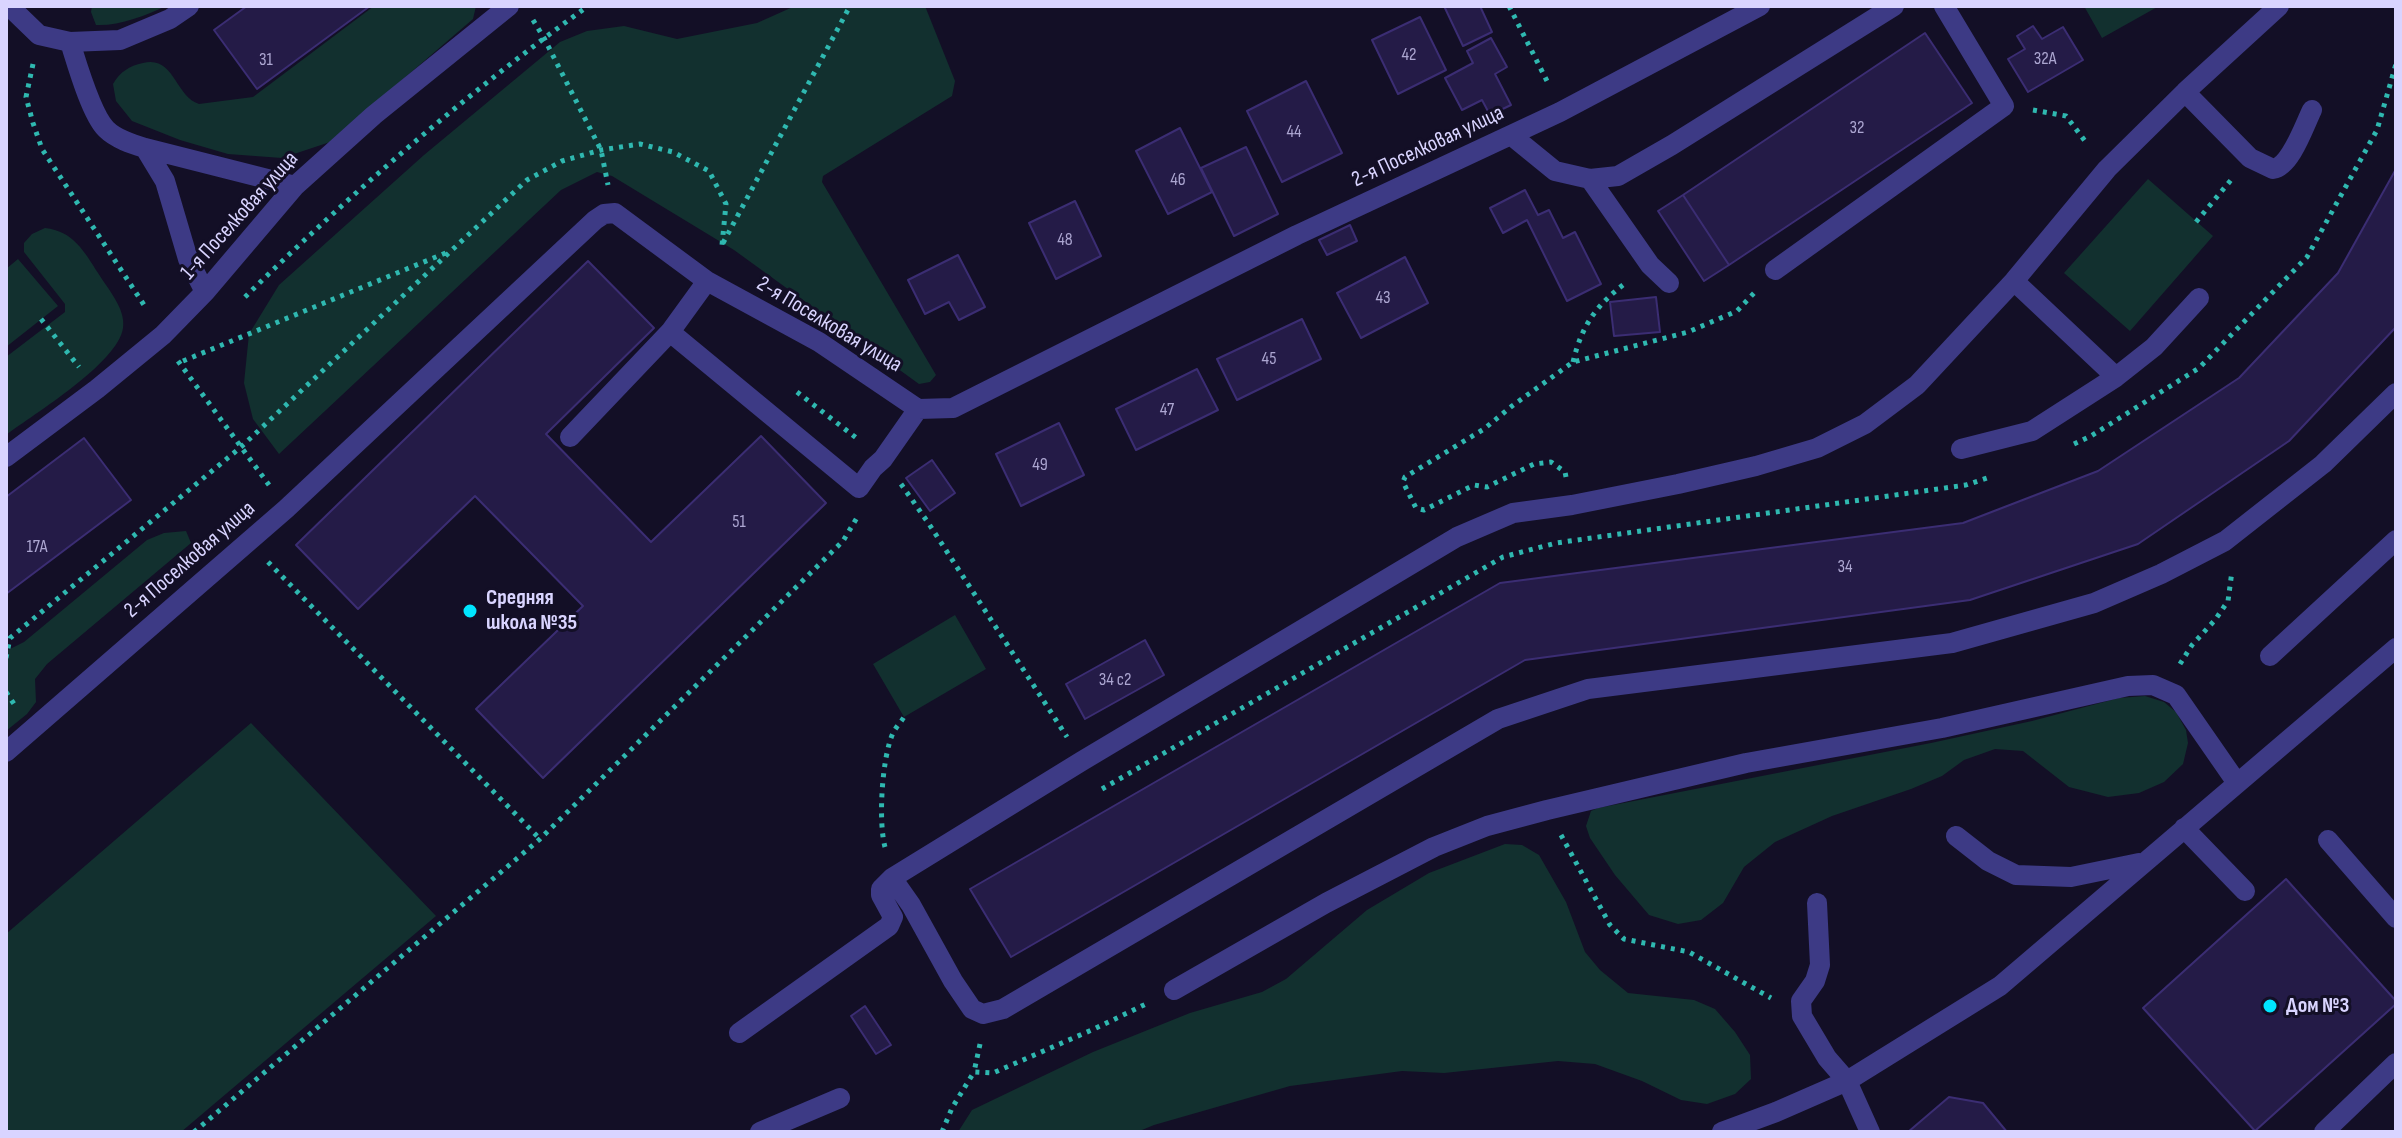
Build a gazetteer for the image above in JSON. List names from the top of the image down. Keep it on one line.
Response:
{"streets":{"street":["2-я Поселковая улица","1-я Поселковая улица"]},"places":["Средняя школа №35","Дом №3"],"house_numbers":["42","32А","31","32","44","46","48","43","45","47","49","51","17А","34","34 с2"]}
